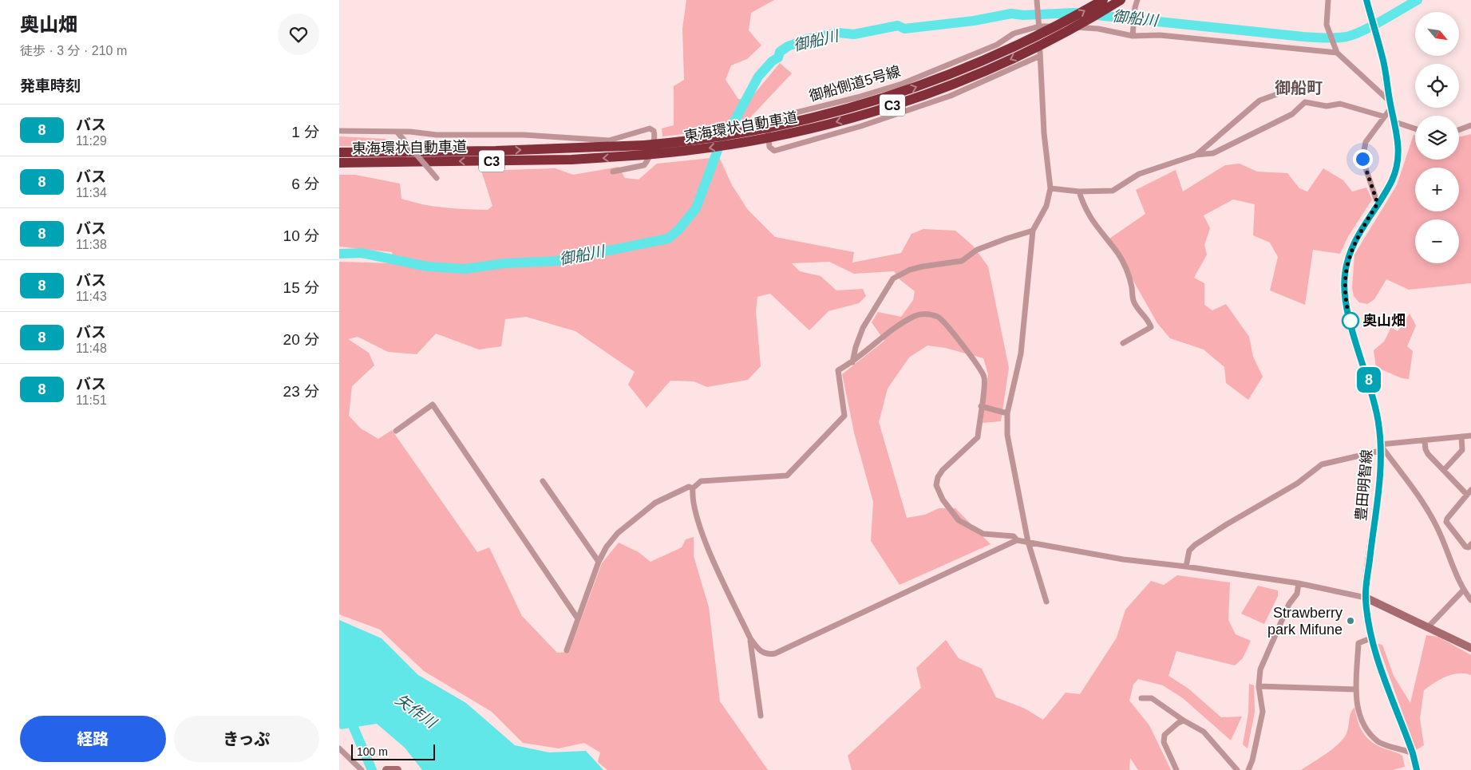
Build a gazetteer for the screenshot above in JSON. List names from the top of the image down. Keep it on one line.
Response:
{"streets":{"highway":["C3","東海環状自動車道"],"main road":["豊田明智線"],"street":["御船側道5号線"]},"districts":["御船町"],"water":["御船川","矢作川"],"places":["奥山畑","Strawberry park Mifune"],"lines":["bus line 8"],"scale_bar":"100 m","north":"bottom right","page":{"heading":[["奥山畑","徒歩 · 3 分 · 210 m"],"発車時刻"],"on_map":"8","map_buttons":["+","−"],"list":[{"mark":"8","name":"バス","note":"11:29","value":"1 分"},{"mark":"8","name":"バス","note":"11:34","value":"6 分"},{"mark":"8","name":"バス","note":"11:38","value":"10 分"},{"mark":"8","name":"バス","note":"11:43","value":"15 分"},{"mark":"8","name":"バス","note":"11:48","value":"20 分"},{"mark":"8","name":"バス","note":"11:51","value":"23 分"}],"buttons":["経路","きっぷ"],"scale":"100 m"}}
